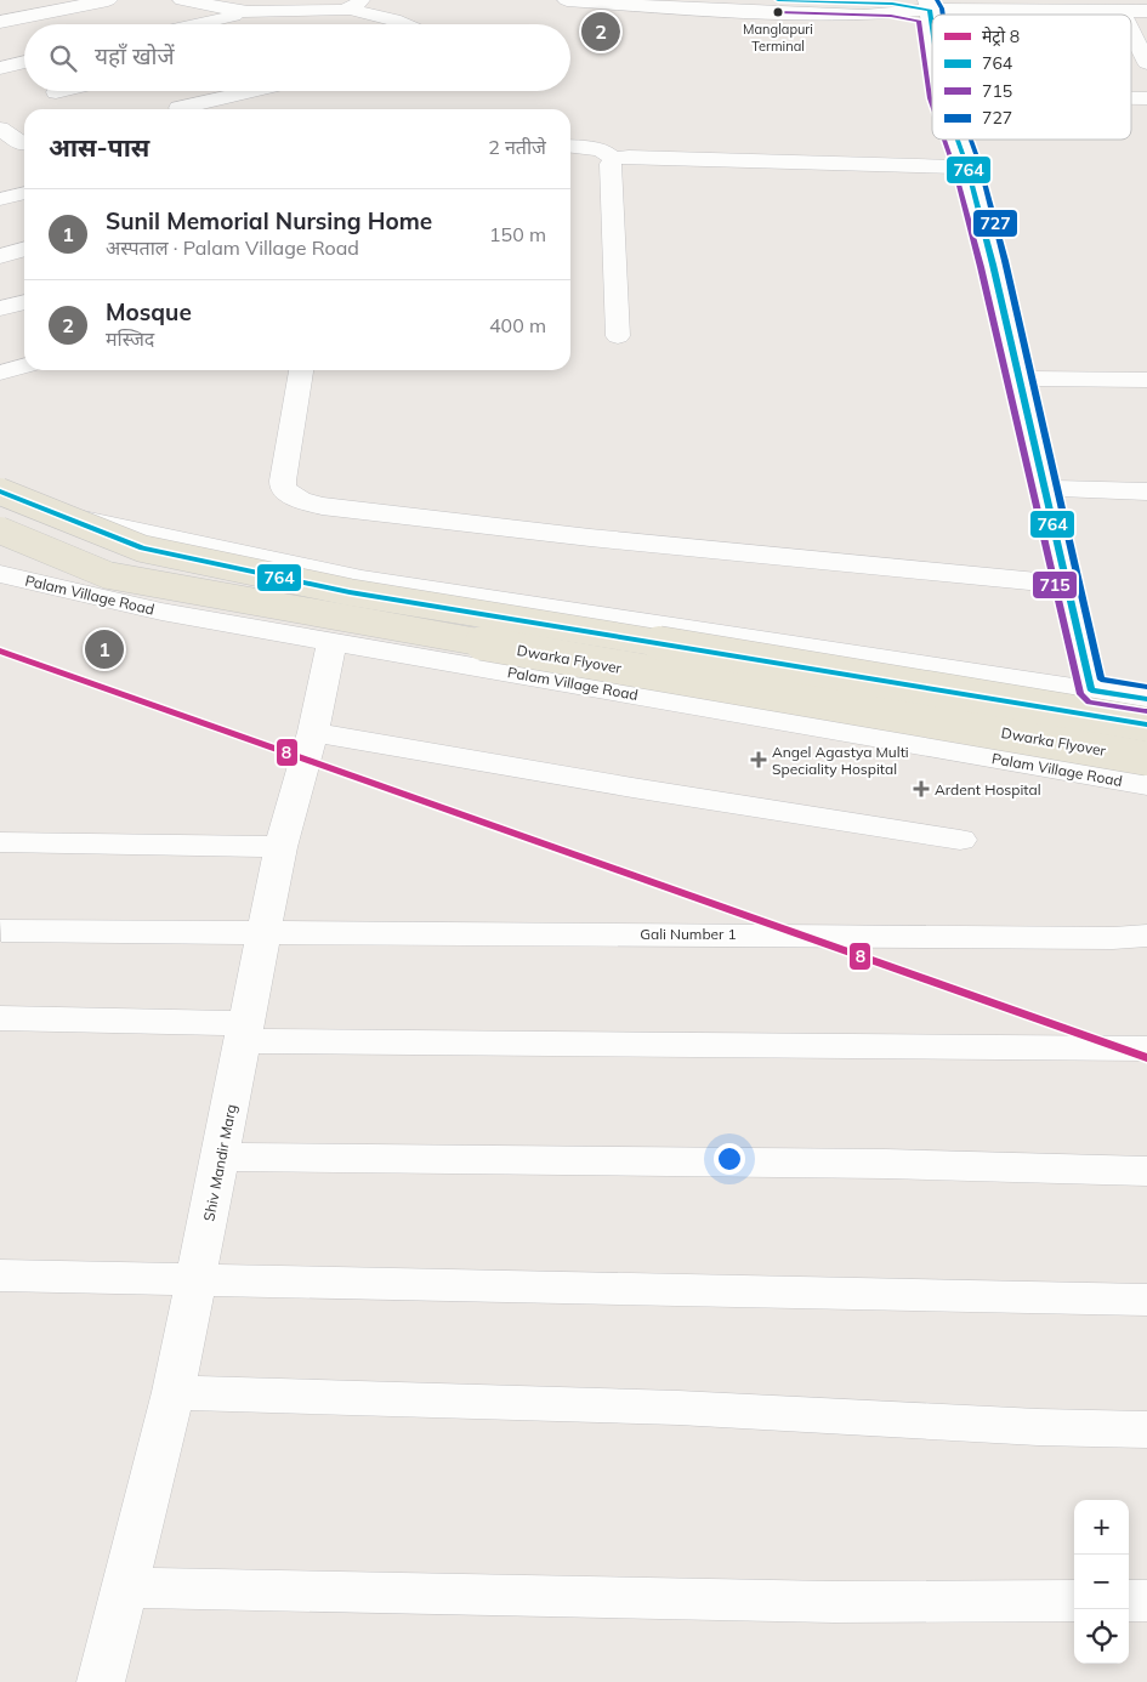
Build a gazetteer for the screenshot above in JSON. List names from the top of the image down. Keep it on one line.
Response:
{"streets":{"main road":["Dwarka Flyover"],"street":["Palam Village Road","Gali Number 1","Shiv Mandir Marg"]},"crossings":[["Palam Village Road","Shiv Mandir Marg"],["Gali Number 1","Shiv Mandir Marg"]],"places":{"other":["Manglapuri Terminal"],"health":["Angel Agastya Multi Speciality Hospital","Ardent Hospital"]},"lines":["transit line 764","transit line 727","transit line 715","metro line 8"],"legend":["मेट्रो 8","764","715","727"],"page":{"pins":["2","1"],"search":"यहाँ खोजें","heading":["आस-पास","2 नतीजे"],"list":[{"mark":"1","name":"Sunil Memorial Nursing Home","note":"अस्पताल · Palam Village Road","value":"150 m"},{"mark":"2","name":"Mosque","note":"मस्जिद","value":"400 m"}],"map_buttons":["+","−"]}}
